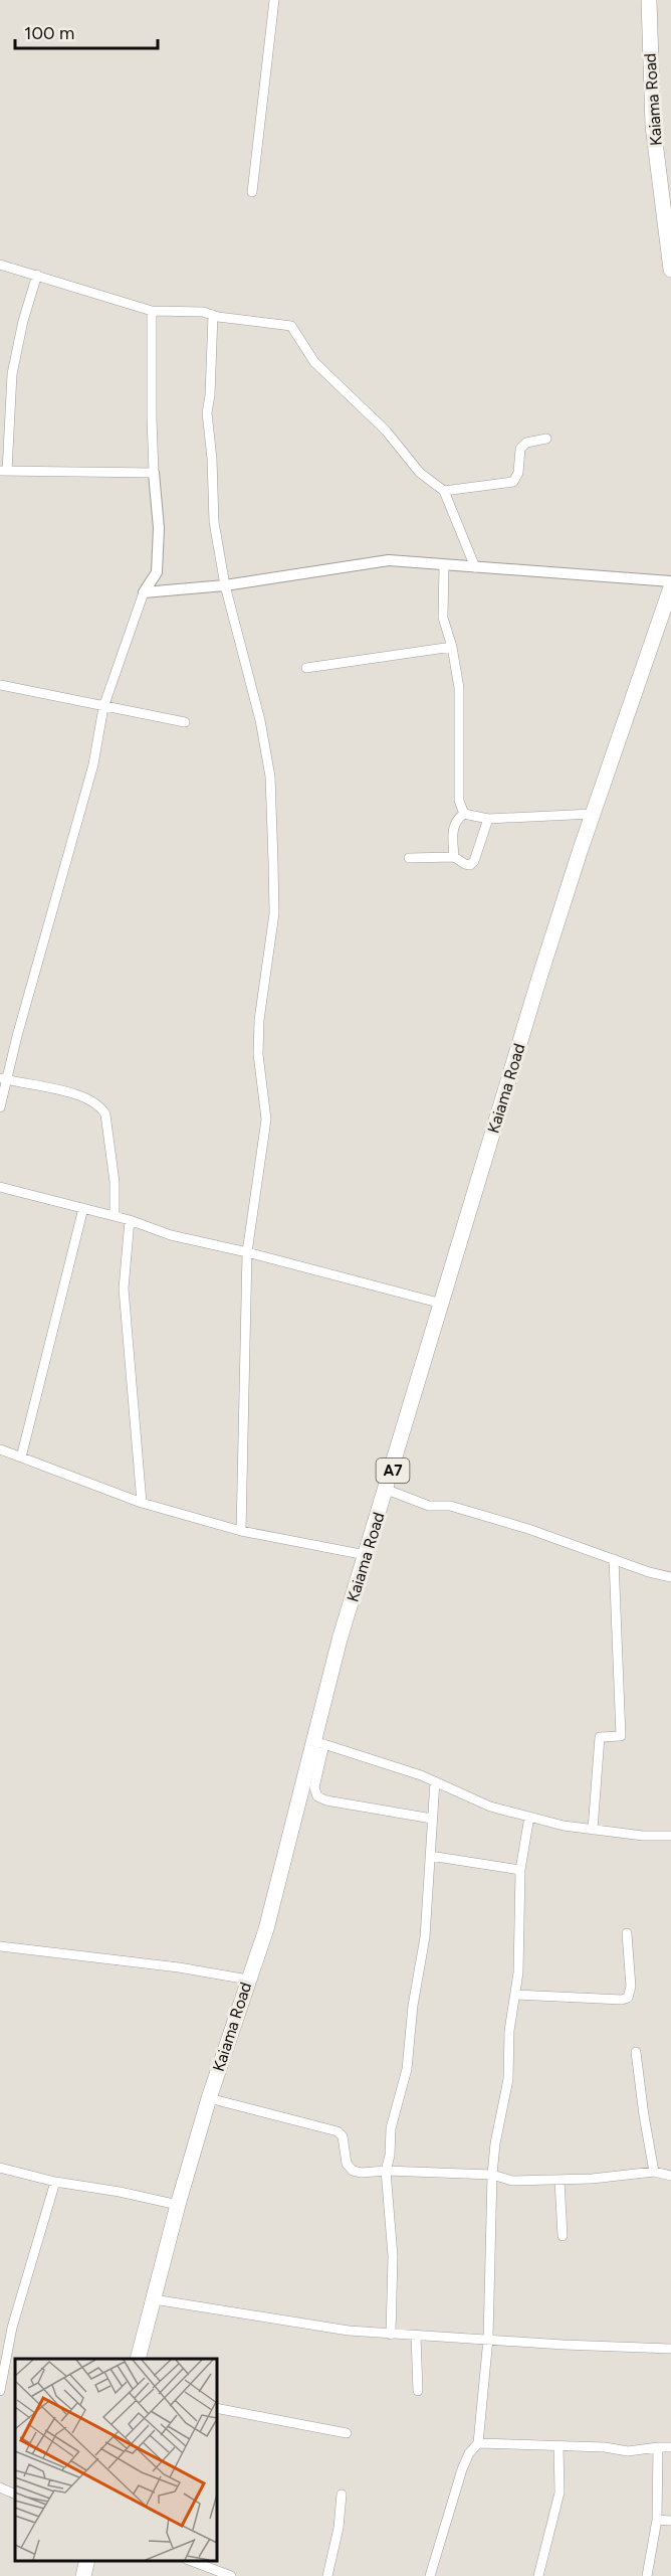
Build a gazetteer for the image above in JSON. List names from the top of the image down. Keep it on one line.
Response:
{"streets":{"highway":["Kaiama Road","A7"]},"scale_bar":"100 m"}
